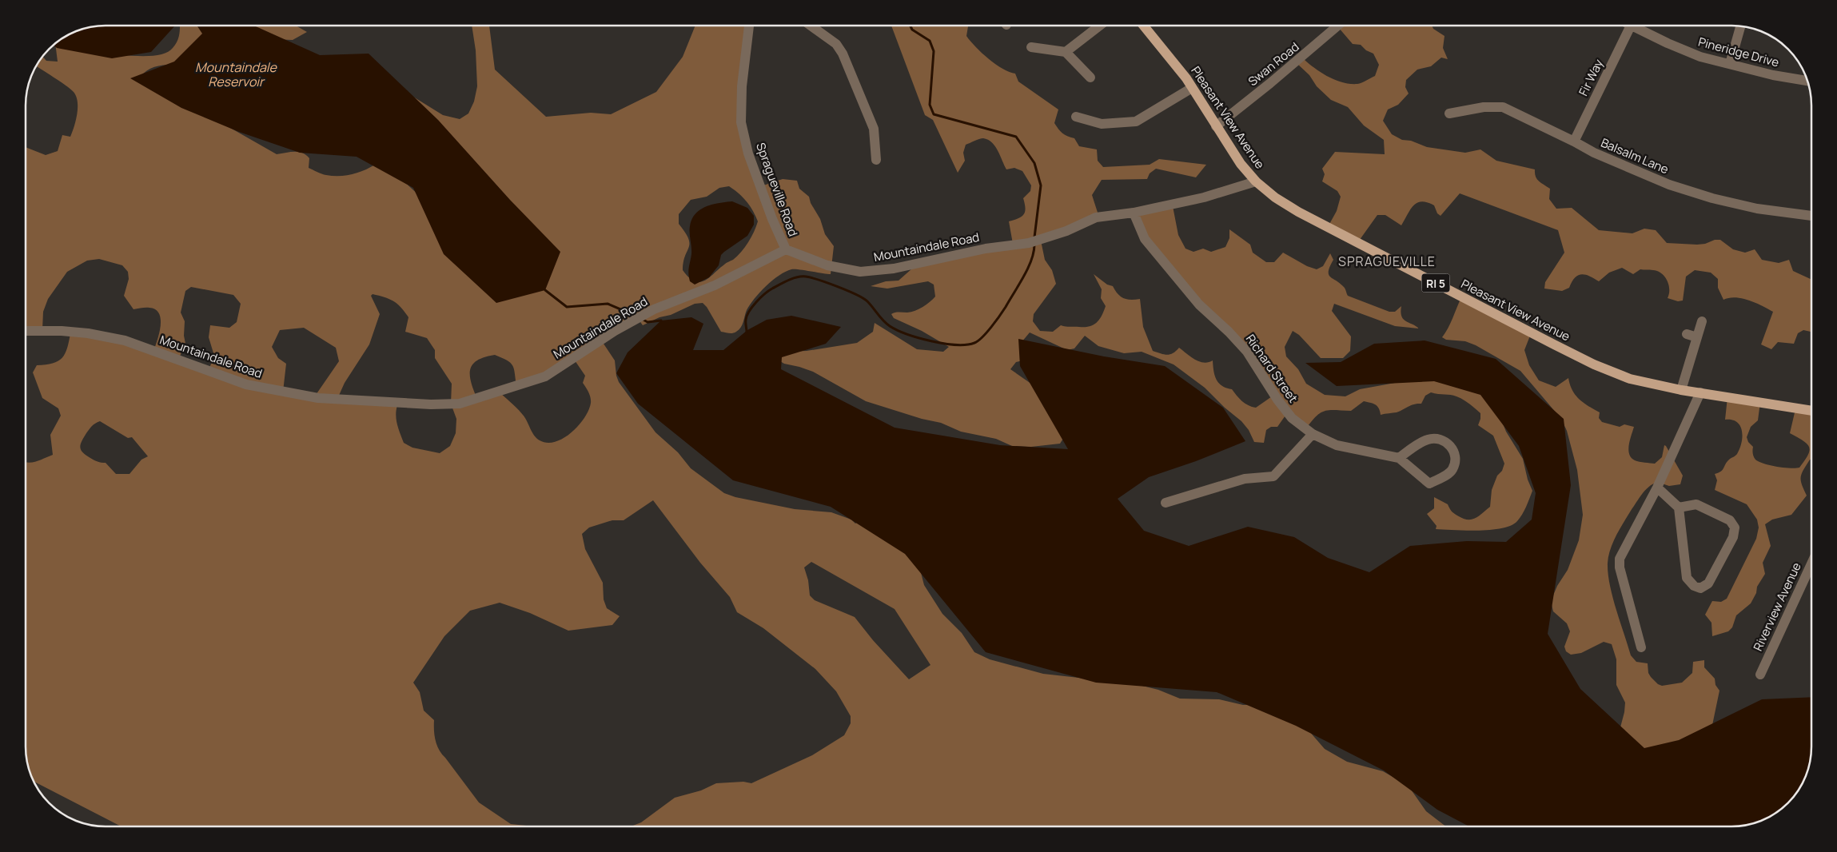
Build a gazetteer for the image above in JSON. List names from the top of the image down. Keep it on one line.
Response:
{"streets":{"main road":["Pleasant View Avenue","RI 5"],"street":["Pineridge Drive","Swan Road","Fir Way","Balsalm Lane","Spragueville Road","Mountaindale Road","Richard Street","Riverview Avenue"]},"crossings":[["Pineridge Drive","Fir Way"],["Swan Road","Pleasant View Avenue"],["Fir Way","Balsalm Lane"],["Pleasant View Avenue","Mountaindale Road"],["Spragueville Road","Mountaindale Road"],["Mountaindale Road","Richard Street"]],"districts":["SPRAGUEVILLE"],"water":["Mountaindale Reservoir"]}
